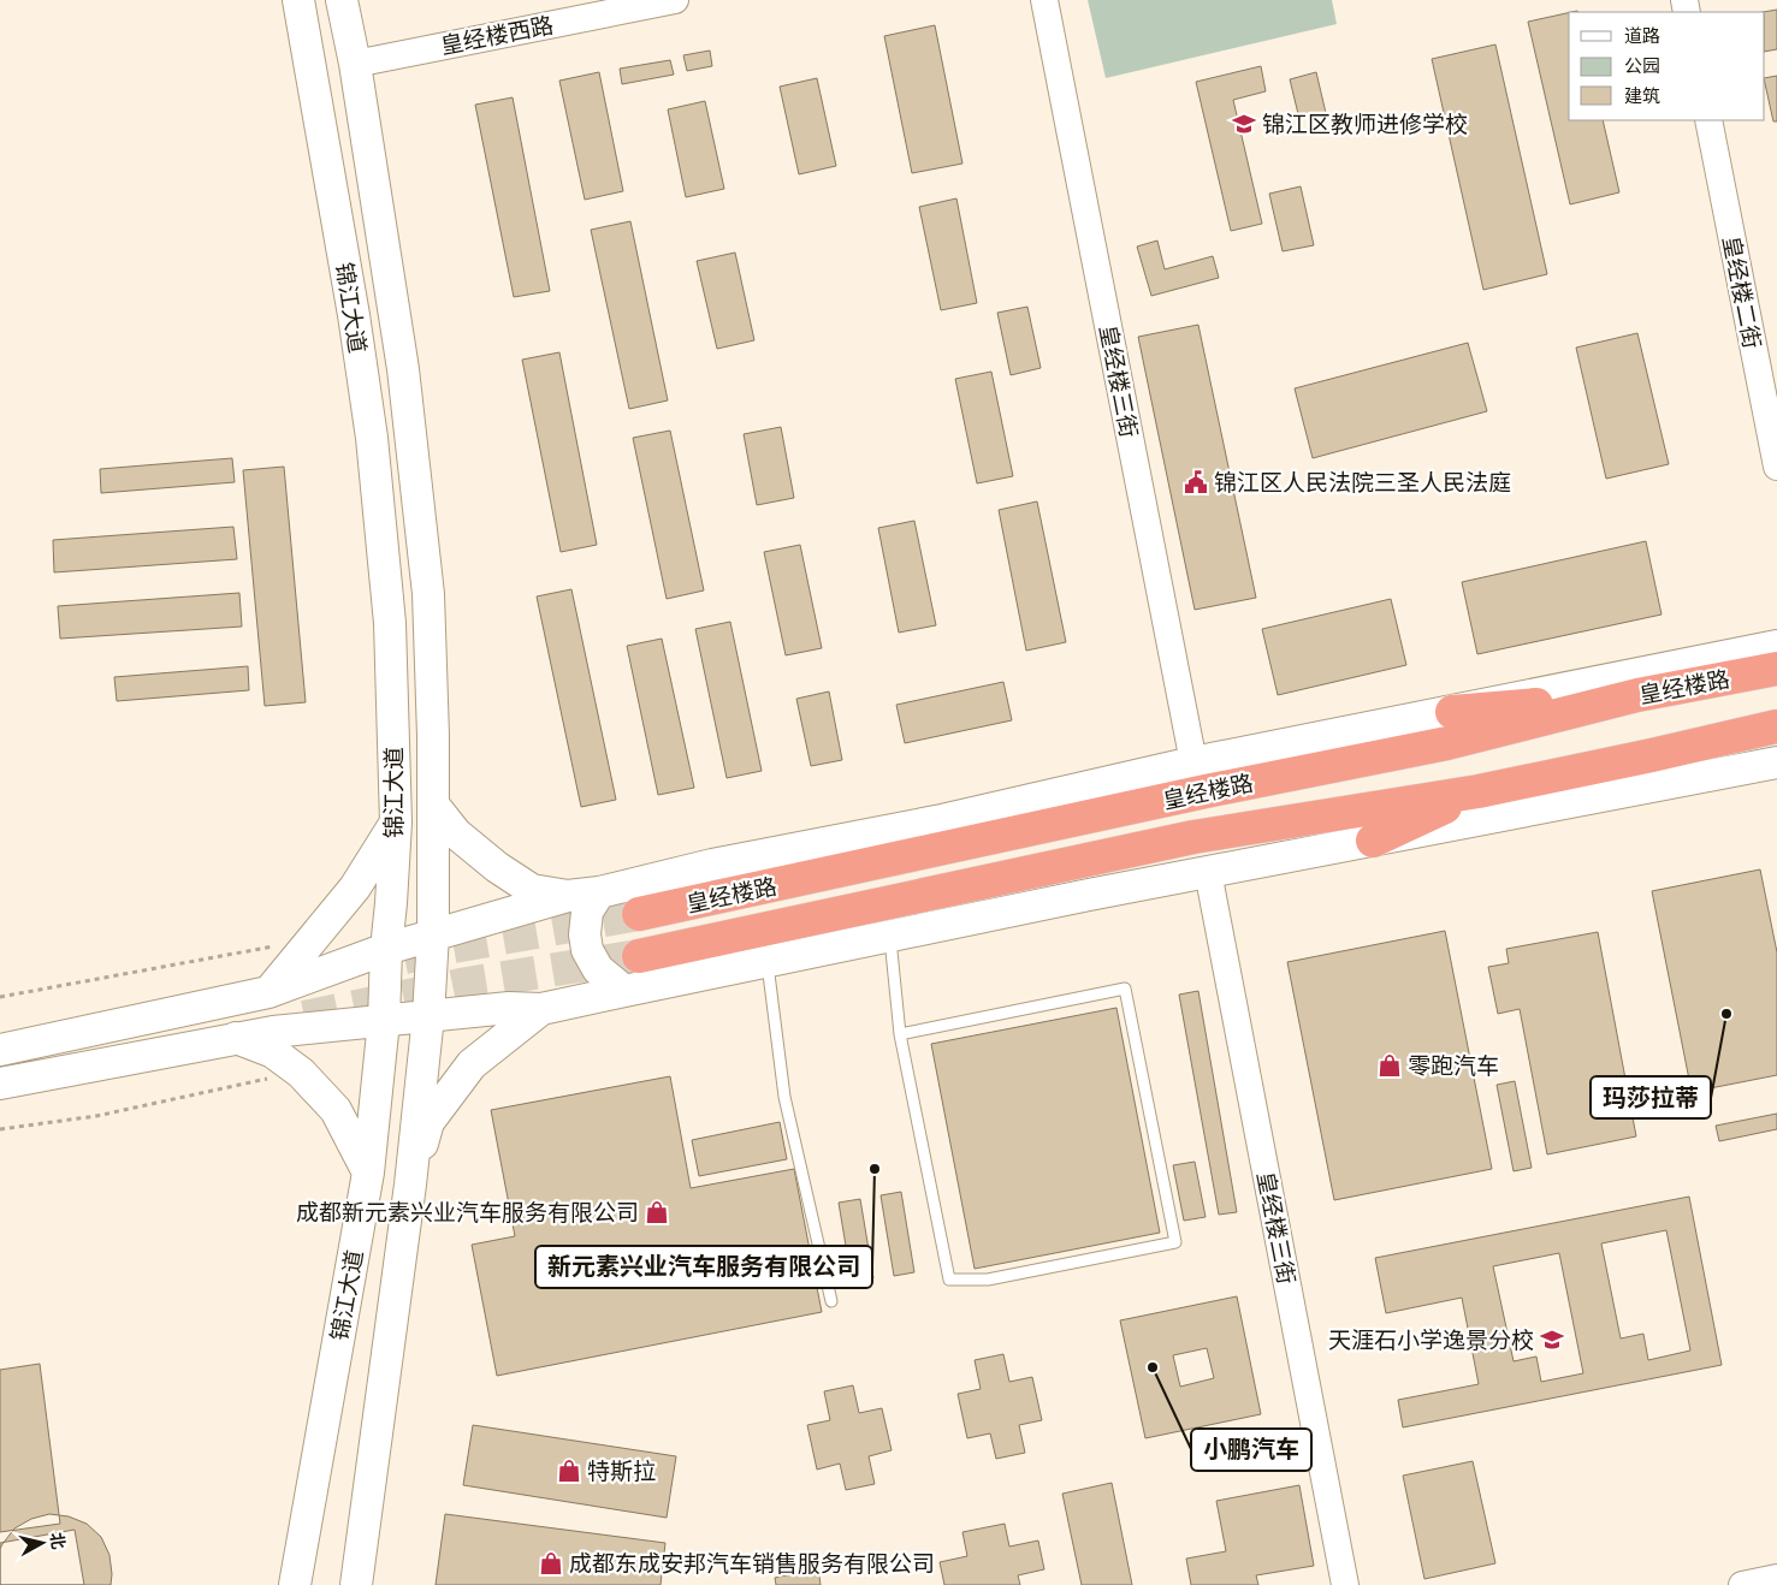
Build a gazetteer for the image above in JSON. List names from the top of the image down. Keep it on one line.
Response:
{"streets":{"highway":["皇经楼路"],"main road":["锦江大道"],"street":["皇经楼西路","皇经楼二街","皇经楼三街"]},"crossings":[["皇经楼西路","锦江大道"]],"places":{"school or university":["锦江区教师进修学校","天涯石小学逸景分校"],"public building":["锦江区人民法院三圣人民法庭"],"other":["玛莎拉蒂","新元素兴业汽车服务有限公司","小鹏汽车"],"shop":["零跑汽车","成都新元素兴业汽车服务有限公司","特斯拉","成都东成安邦汽车销售服务有限公司"]},"legend":["道路","公园","建筑"],"north":"right"}
